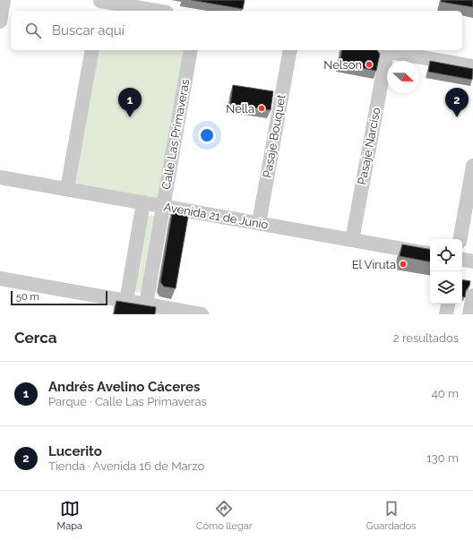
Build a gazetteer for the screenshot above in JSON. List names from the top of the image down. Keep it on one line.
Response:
{"streets":{"street":["Calle Las Primaveras","Pasaje Bouquet","Pasaje Narciso","Avenida 21 de Junio"]},"crossings":[["Calle Las Primaveras","Avenida 21 de Junio"],["Pasaje Bouquet","Avenida 21 de Junio"],["Pasaje Narciso","Avenida 21 de Junio"]],"places":["Nelson","Nella","El Viruta"],"scale_bar":"50 m","north":"right","page":{"search":"Buscar aquí","pins":["1","2"],"scale":"50 m","heading":["Cerca","2 resultados"],"list":[{"mark":"1","name":"Andrés Avelino Cáceres","note":"Parque · Calle Las Primaveras","value":"40 m"},{"mark":"2","name":"Lucerito","note":"Tienda · Avenida 16 de Marzo","value":"130 m"}],"nav":["Mapa","Cómo llegar","Guardados"]}}
